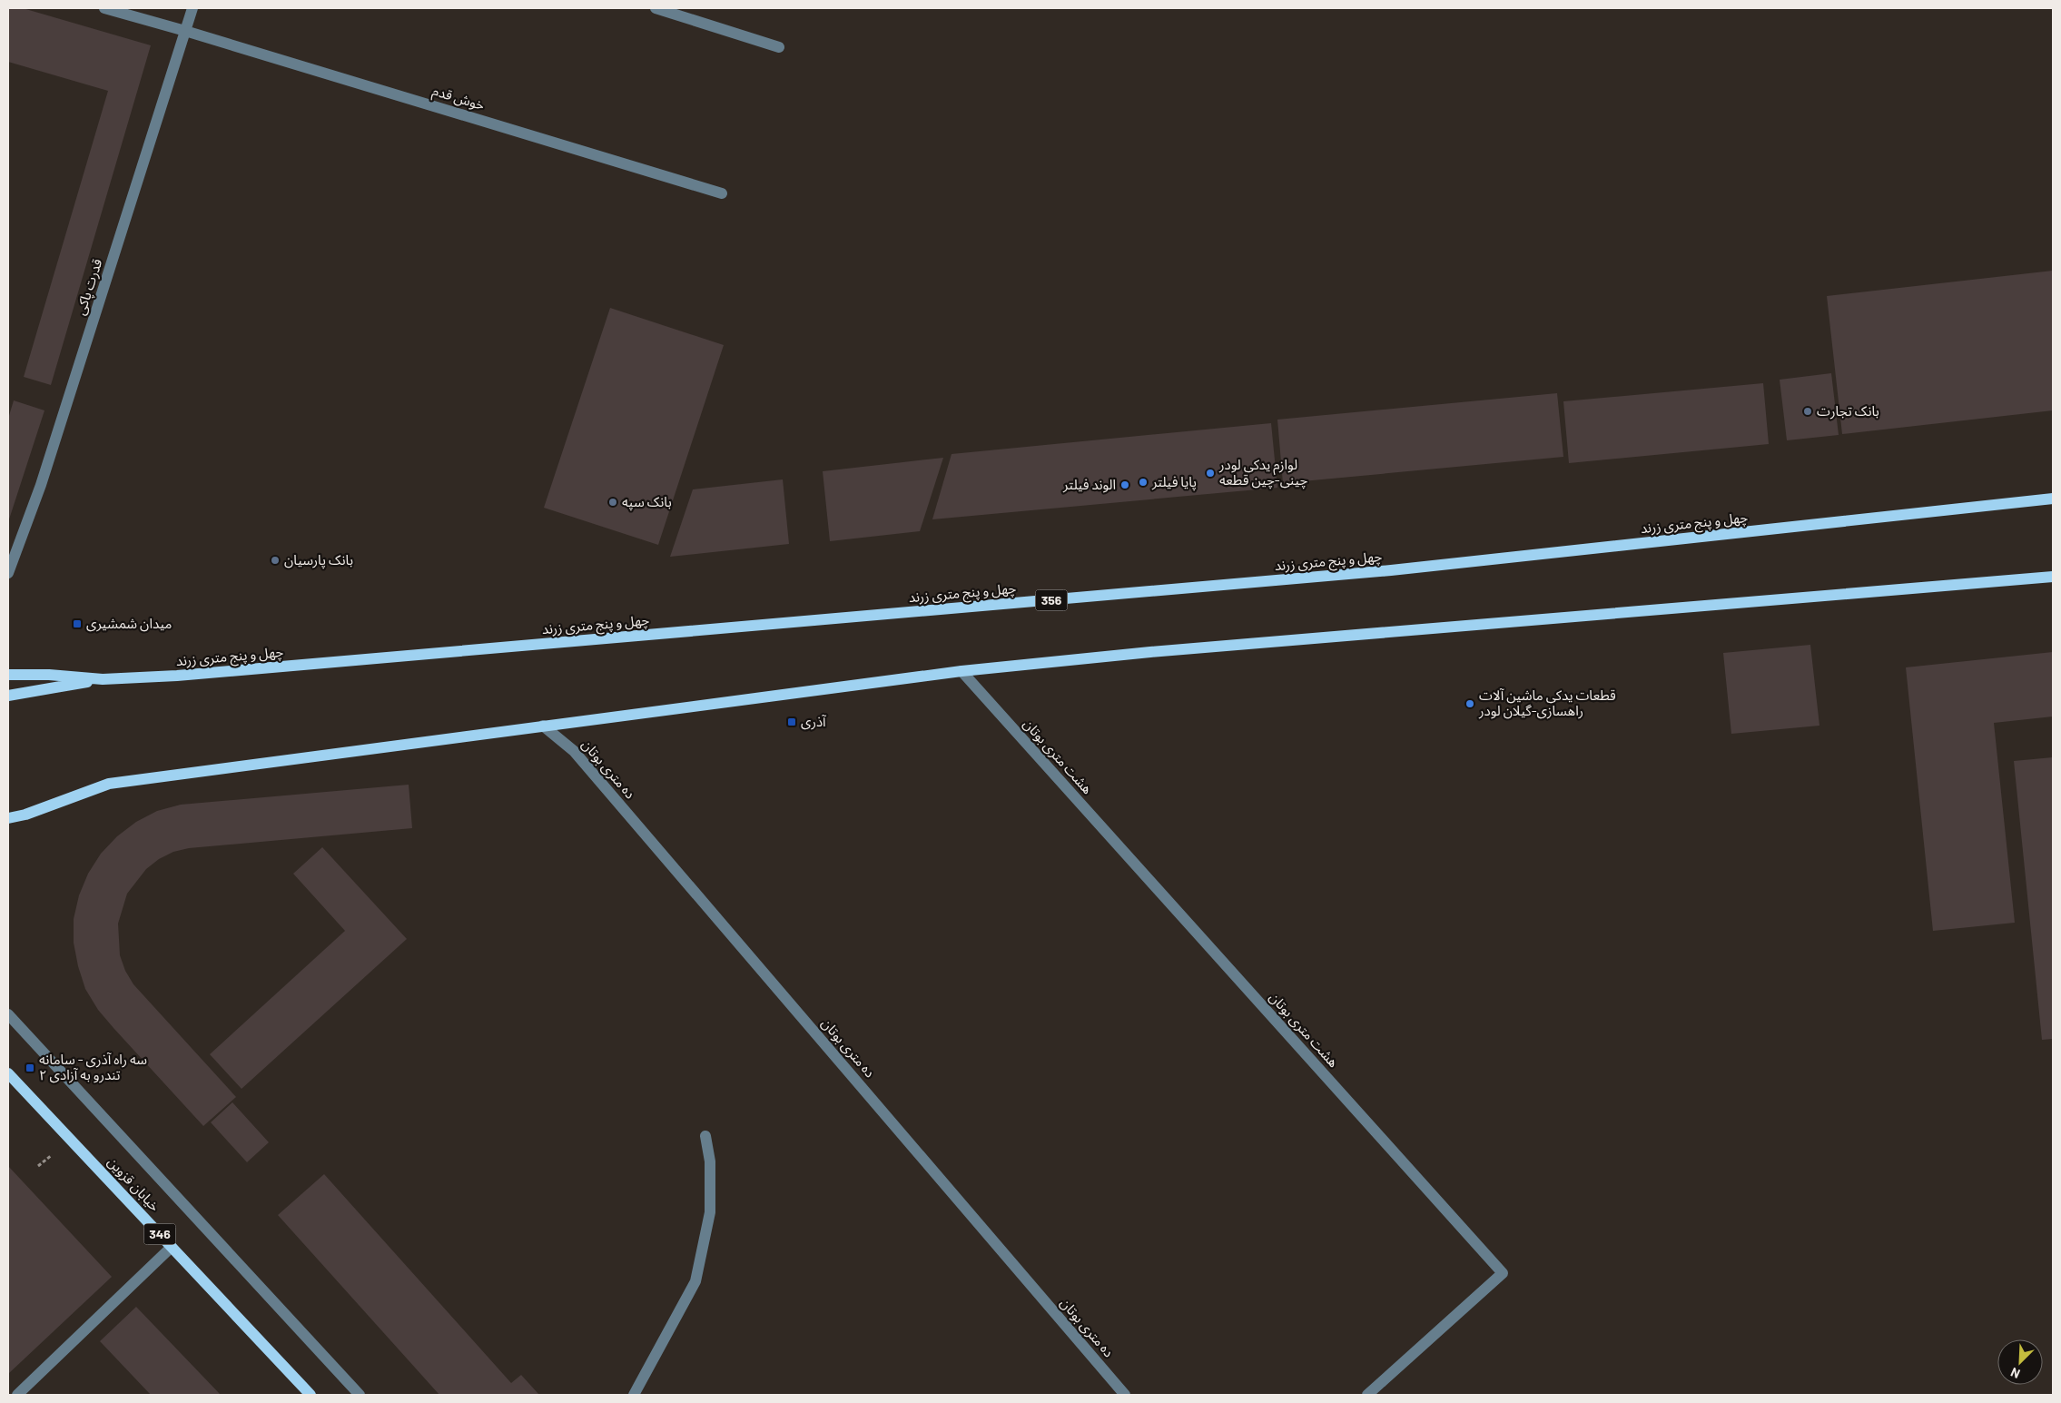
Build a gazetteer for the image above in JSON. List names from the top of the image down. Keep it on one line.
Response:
{"streets":{"main road":["چهل و پنج متری زرند","356","خیابان قزوین","346"],"street":["خوش قدم","قدرت پاکی","هشت متری بوتان","ده متری بوتان"]},"crossings":[["خوش قدم","قدرت پاکی"]],"places":{"other":["بانک تجارت","لوازم یدکی لودر چینی-چین قطعه","پایا فیلتر","الوند فیلتر","بانک سپه","بانک پارسیان","قطعات یدکی ماشین آلات راهسازی-گیلان لودر"],"transit":["میدان شمشیری","آذری","سه راه آذری - سامانه ۲ تندرو به آزادی"]},"north":"bottom left"}
